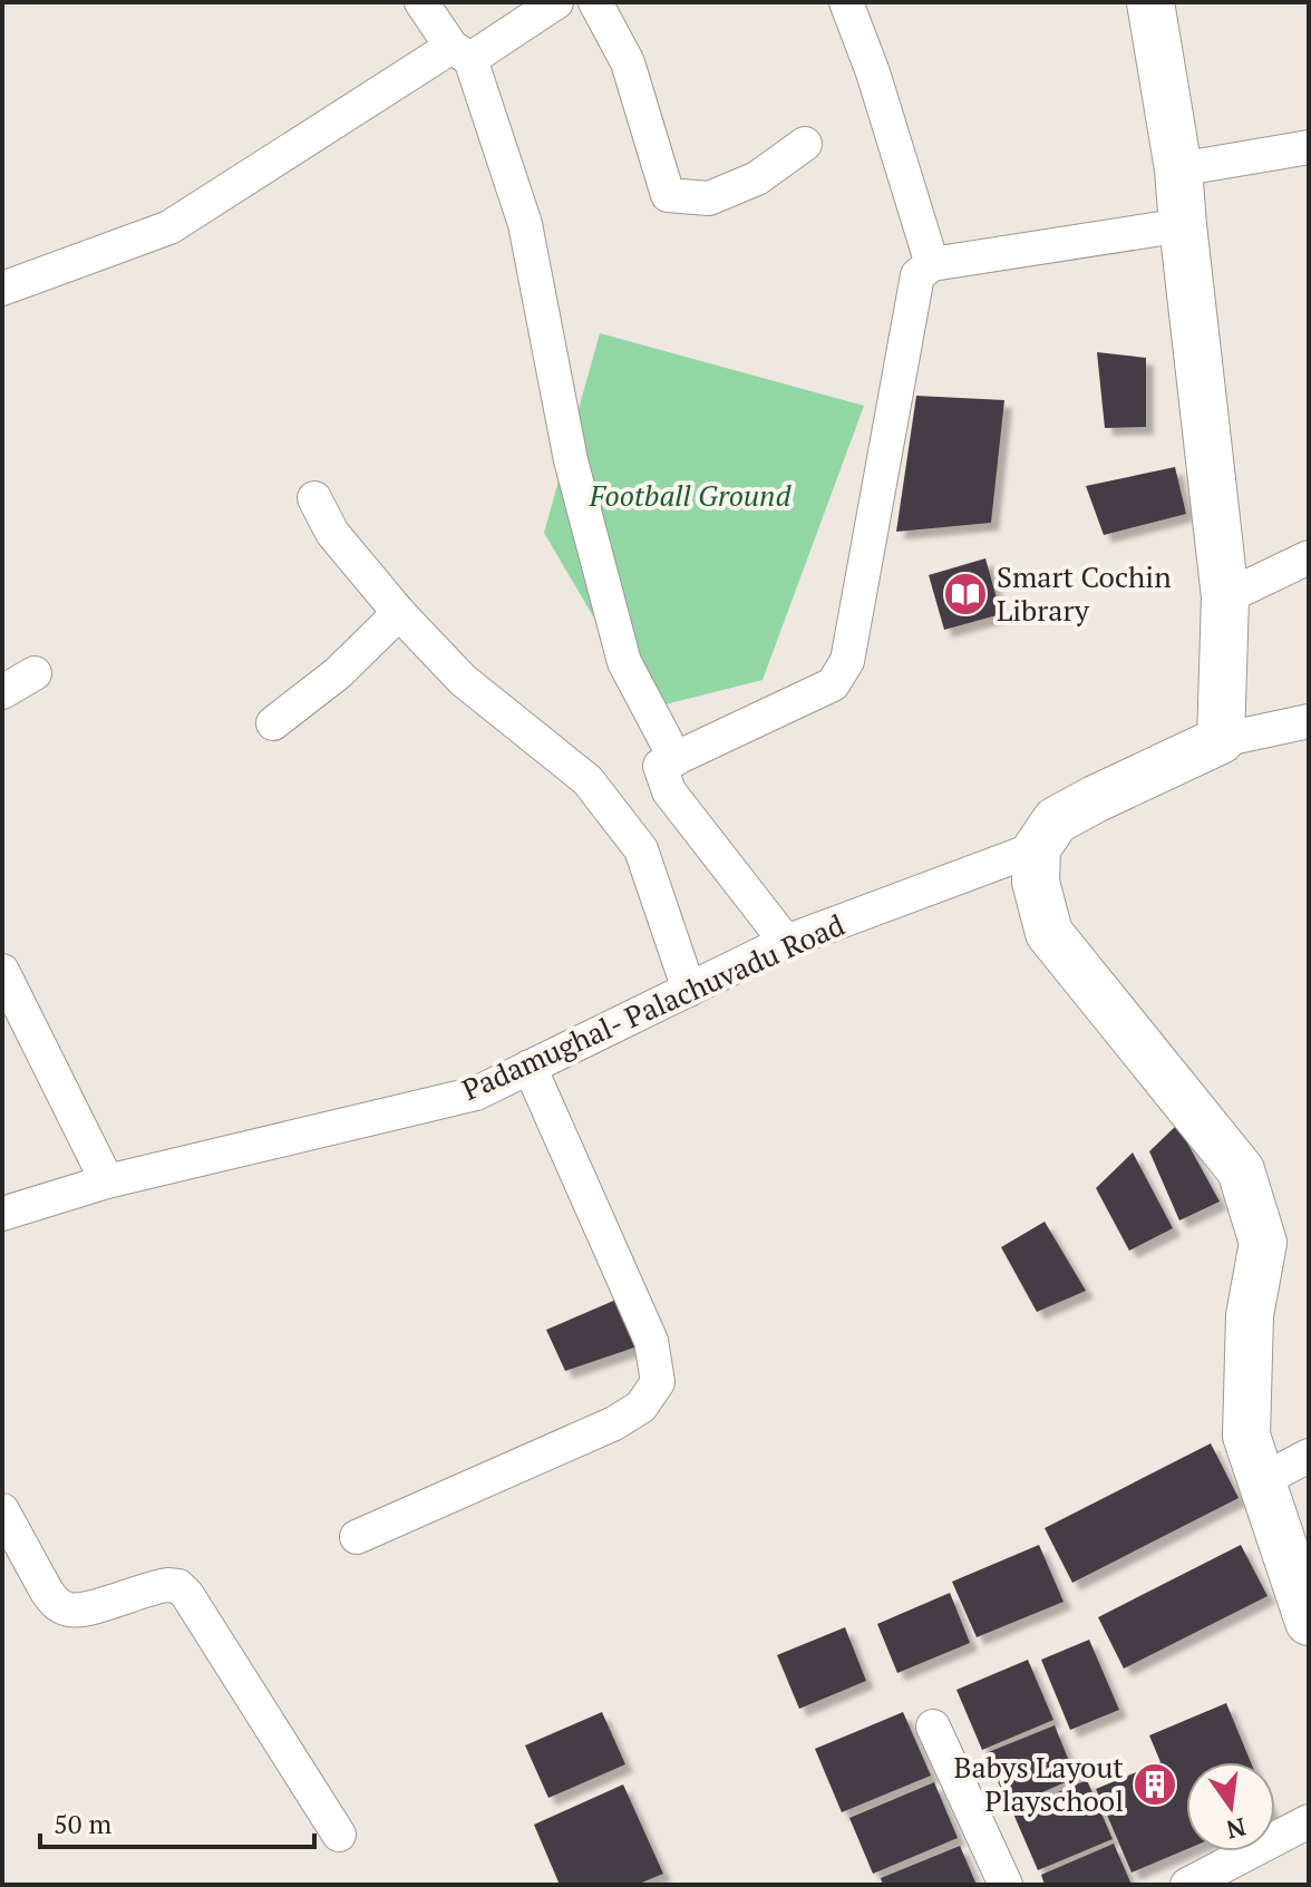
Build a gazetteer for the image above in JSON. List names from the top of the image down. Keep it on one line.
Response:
{"streets":{"street":["Padamughal- Palachuvadu Road"]},"parks":["Football Ground"],"places":{"library":["Smart Cochin Library"],"building":["Babys Layout Playschool"]},"scale_bar":"50 m","north":"bottom"}
